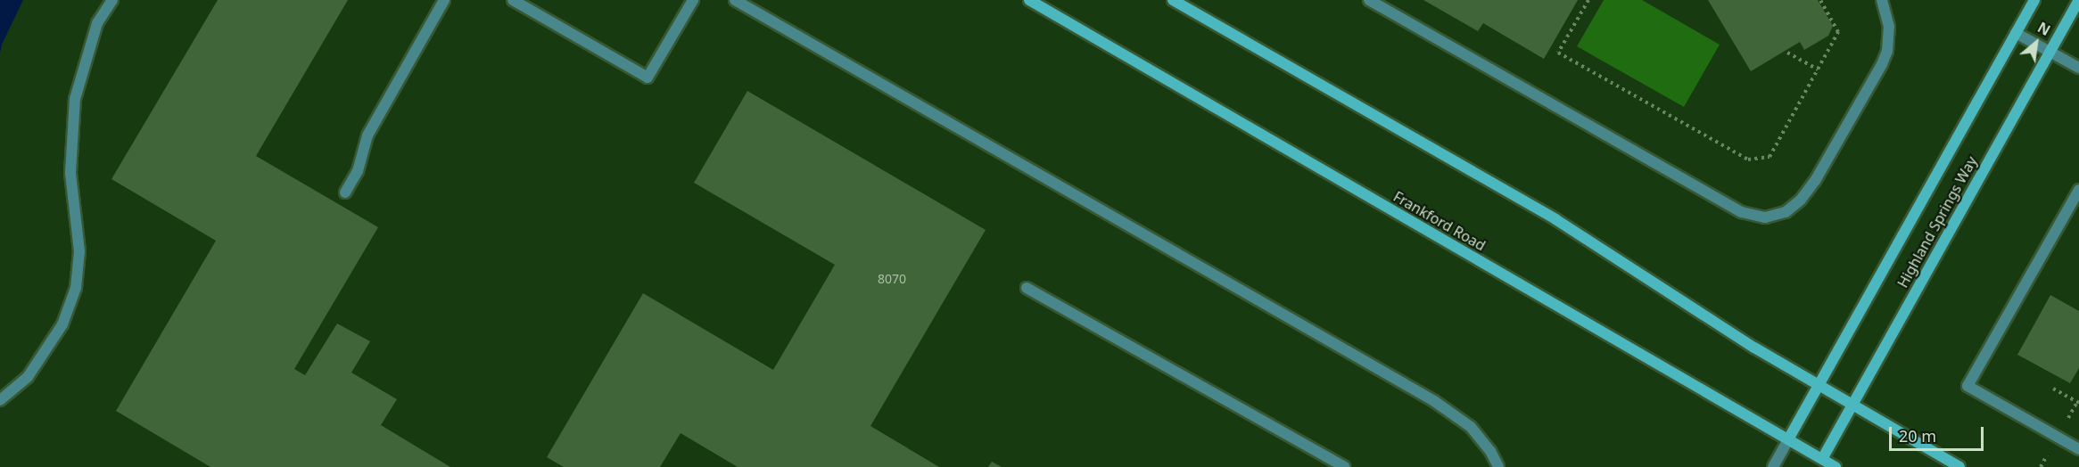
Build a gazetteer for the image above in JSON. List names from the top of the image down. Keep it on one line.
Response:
{"streets":{"main road":["Frankford Road","Highland Springs Way"]},"crossings":[["Frankford Road","Highland Springs Way"]],"house_numbers":["8070"],"scale_bar":"20 m","north":"top right"}
